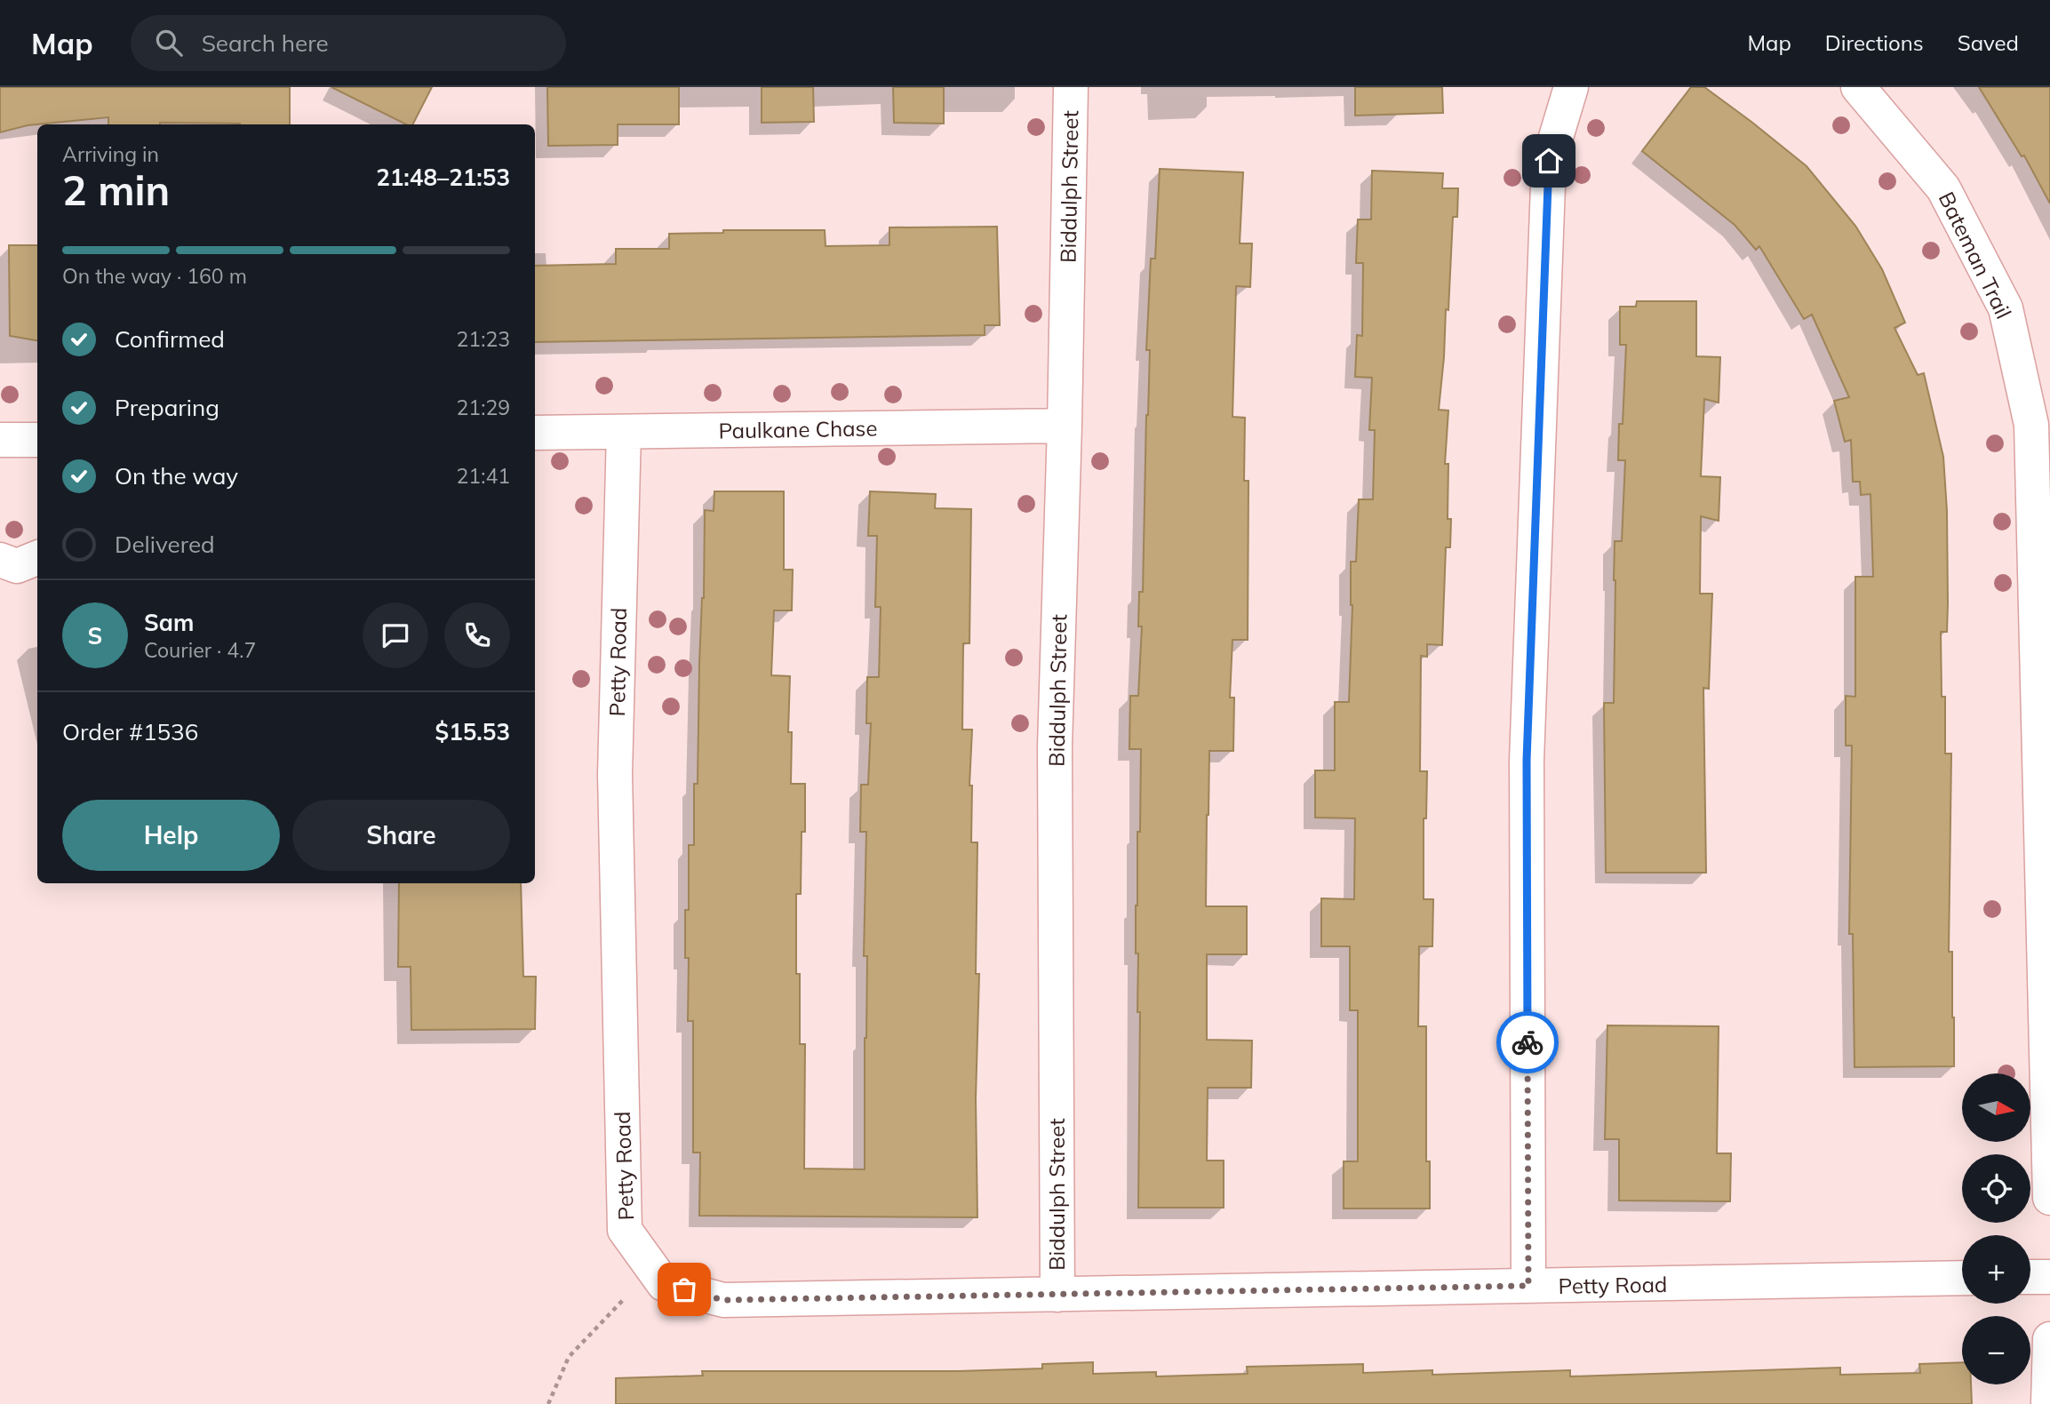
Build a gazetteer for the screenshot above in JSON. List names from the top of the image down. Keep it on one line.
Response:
{"streets":{"street":["Biddulph Street","Bateman Trail","Paulkane Chase","Petty Road"]},"crossings":[["Biddulph Street","Paulkane Chase"],["Biddulph Street","Petty Road"],["Paulkane Chase","Petty Road"]],"north":"right","page":{"header":"Map","search":"Search here","nav":["Map","Directions","Saved"],"heading":["2 min","Arriving in","21:48–21:53"],"panel":["Sam","Courier · 4.7","Order #1536","$15.53"],"bar":"On the way · 160 m","list":[["Confirmed","21:23"],["Preparing","21:29"],["On the way","21:41"],"Delivered"],"round":"S","buttons":["Help","Share"],"map_buttons":["+","−"]}}
